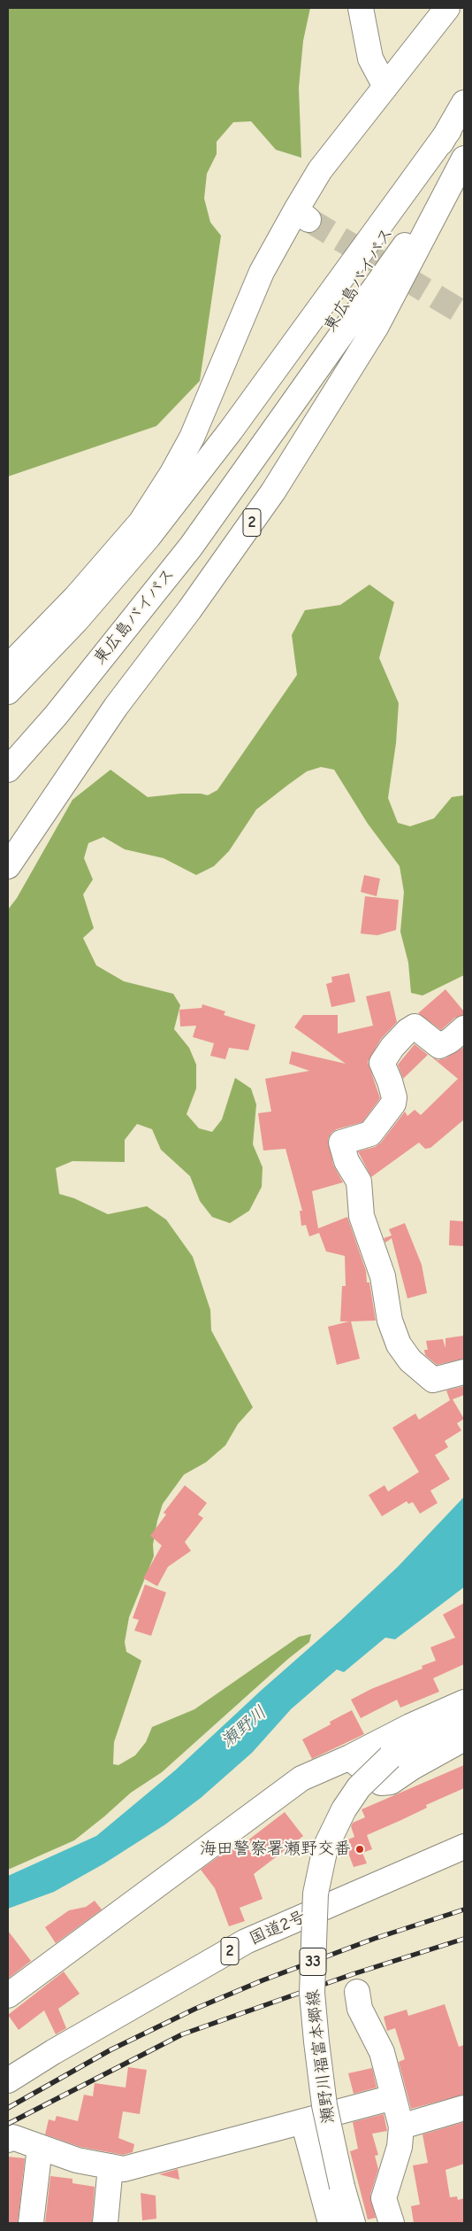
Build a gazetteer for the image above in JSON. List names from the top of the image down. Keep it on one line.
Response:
{"streets":{"main road":["東広島バイパス","2","国道2号","33","瀬野川福富本郷線"]},"crossings":[["東広島バイパス","2"]],"water":["瀬野川"],"places":["海田警察署瀬野交番"]}
